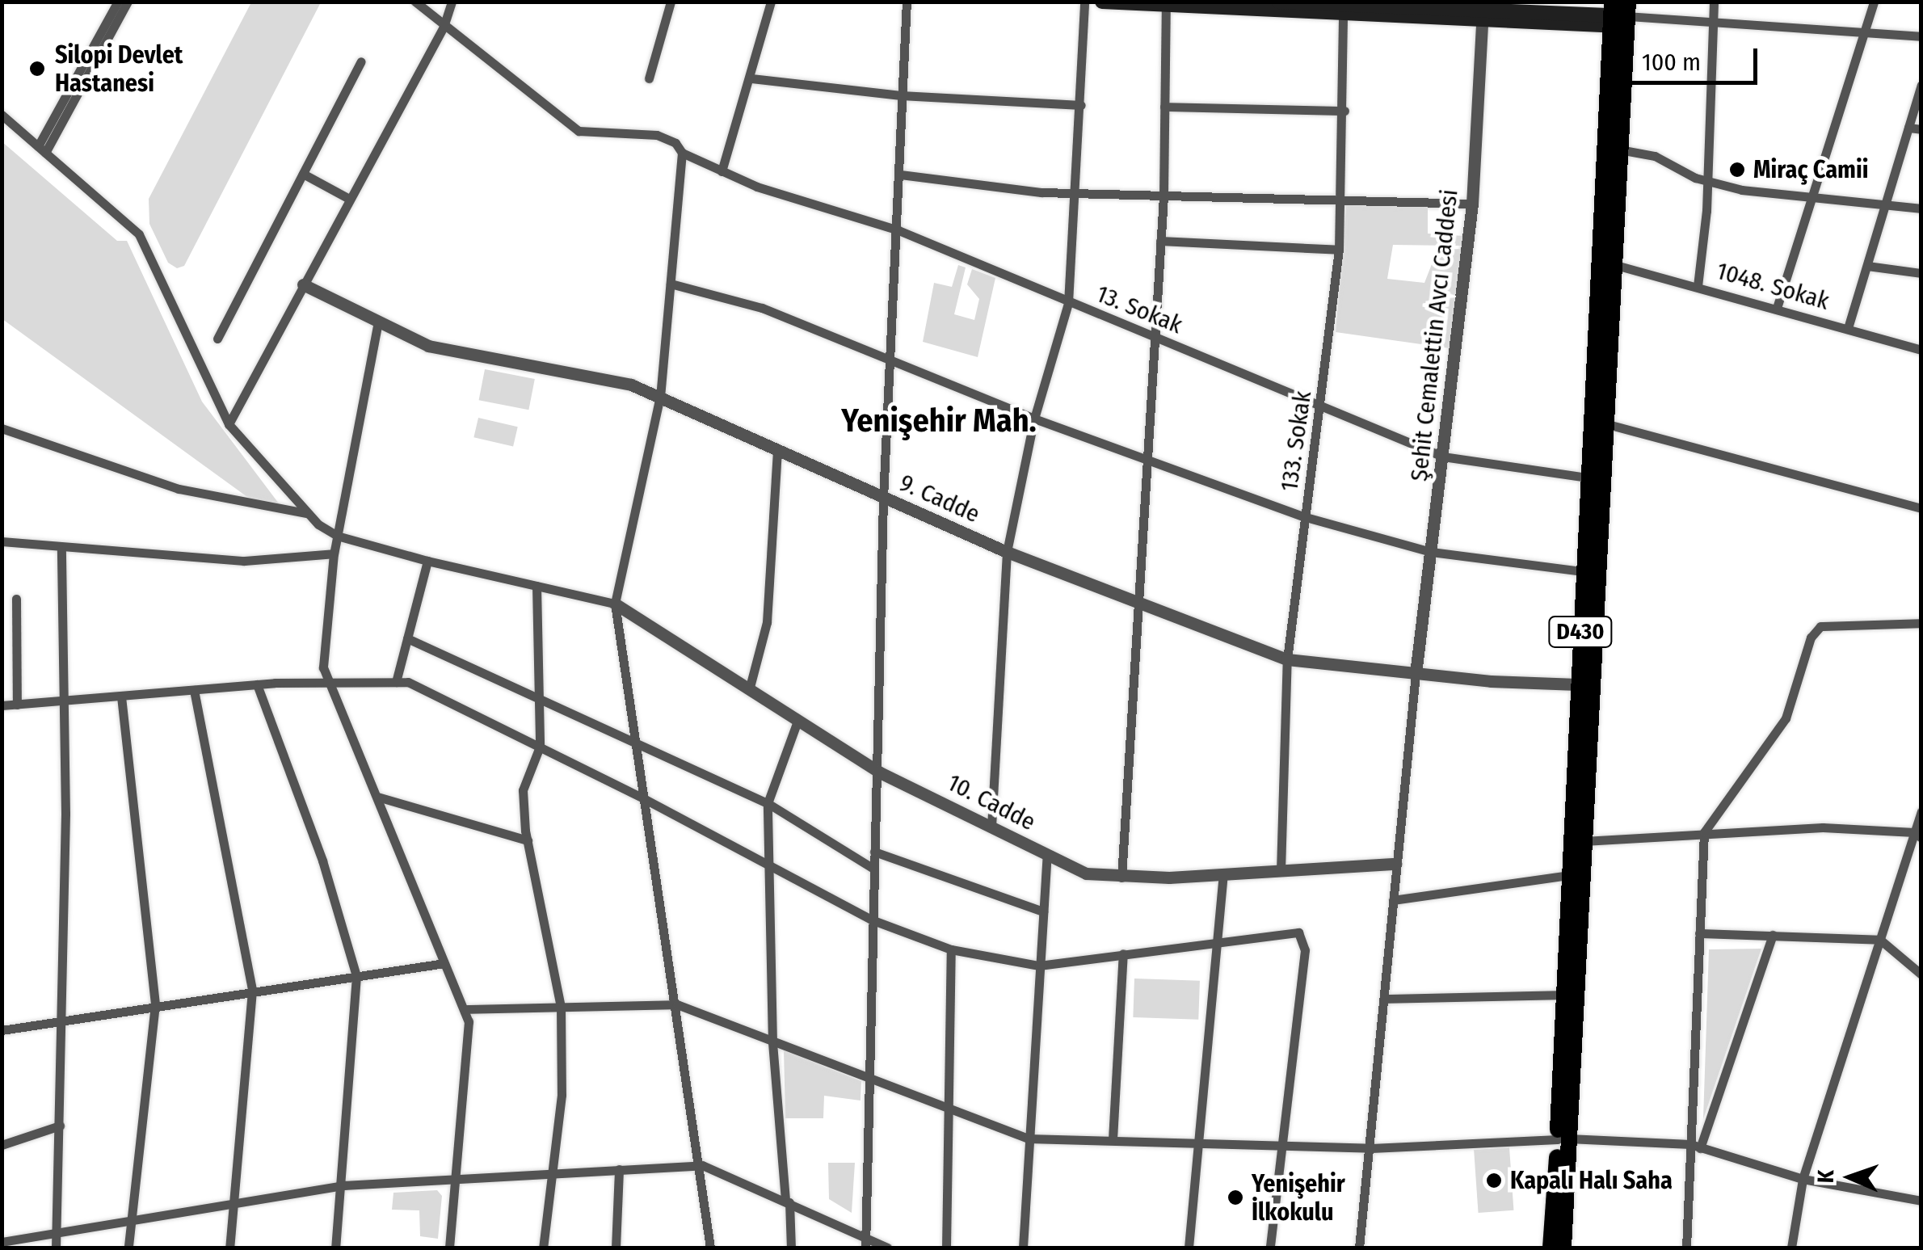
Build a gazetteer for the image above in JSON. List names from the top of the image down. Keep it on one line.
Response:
{"streets":{"highway":["D430"],"street":["1048. Sokak","13. Sokak","Şehit Cemalettin Avcı Caddesi","133. Sokak","9. Cadde","10. Cadde"]},"crossings":[["1048. Sokak","D430"],["13. Sokak","Şehit Cemalettin Avcı Caddesi"],["13. Sokak","133. Sokak"],["13. Sokak","D430"],["Şehit Cemalettin Avcı Caddesi","9. Cadde"],["133. Sokak","9. Cadde"],["133. Sokak","10. Cadde"],["9. Cadde","D430"]],"districts":["Yenişehir Mah."],"places":["Silopi Devlet Hastanesi","Miraç Camii","Kapalı Halı Saha","Yenişehir İlkokulu"],"scale_bar":"100 m","north":"left"}
